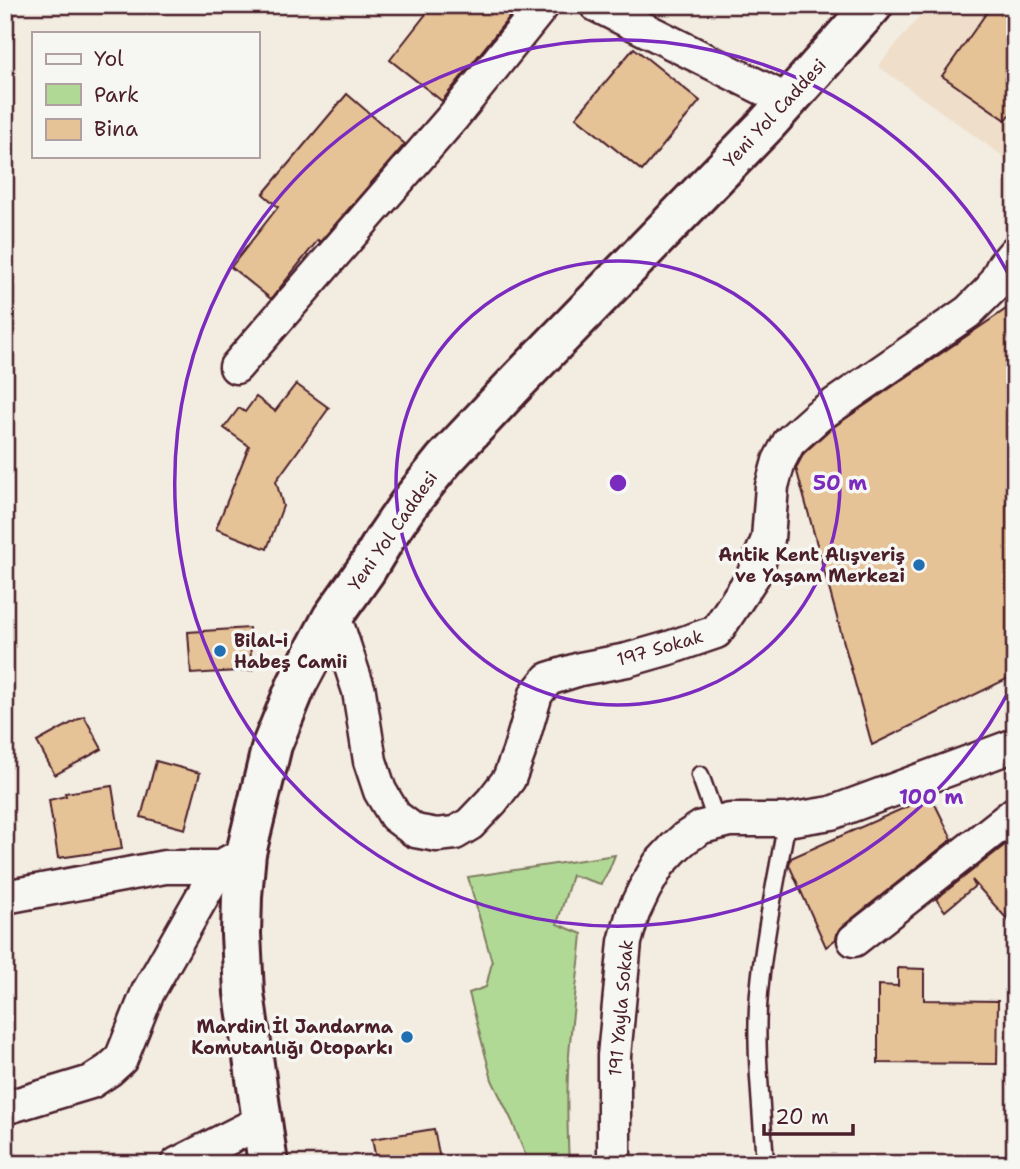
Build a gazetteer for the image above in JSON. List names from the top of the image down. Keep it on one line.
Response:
{"streets":{"main road":["Yeni Yol Caddesi"],"street":["197 Sokak","191 Yayla Sokak"]},"crossings":[["Yeni Yol Caddesi","197 Sokak"]],"places":["Antik Kent Alışveriş ve Yaşam Merkezi","Bilal-i Habeş Camii","Mardin İl Jandarma Komutanlığı Otoparkı"],"legend":["Yol","Park","Bina"],"scale_bar":"20 m","rings":["50 m","100 m"]}
